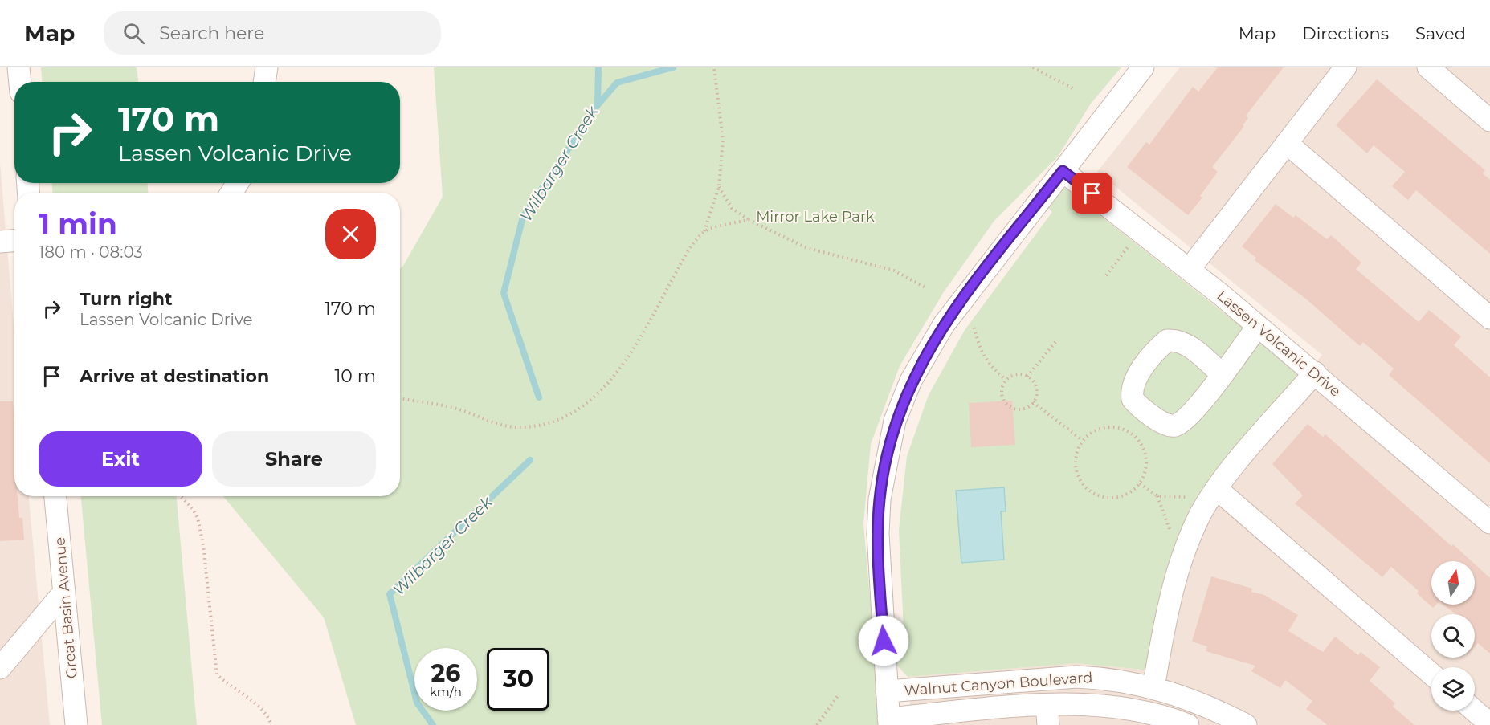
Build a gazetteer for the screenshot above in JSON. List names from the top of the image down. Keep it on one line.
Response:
{"streets":{"street":["Lassen Volcanic Drive","Great Basin Avenue","Walnut Canyon Boulevard"]},"water":["Wilbarger Creek"],"parks":["Mirror Lake Park"],"north":"top","page":{"header":"Map","search":"Search here","nav":["Map","Directions","Saved"],"turn":["170 m","Lassen Volcanic Drive"],"heading":["1 min","180 m · 08:03"],"list":[{"name":"Turn right","note":"Lassen Volcanic Drive","value":"170 m"},{"name":"Arrive at destination","value":"10 m"}],"buttons":["Exit","Share"],"speed":"26 km/h","limit":"30"}}
